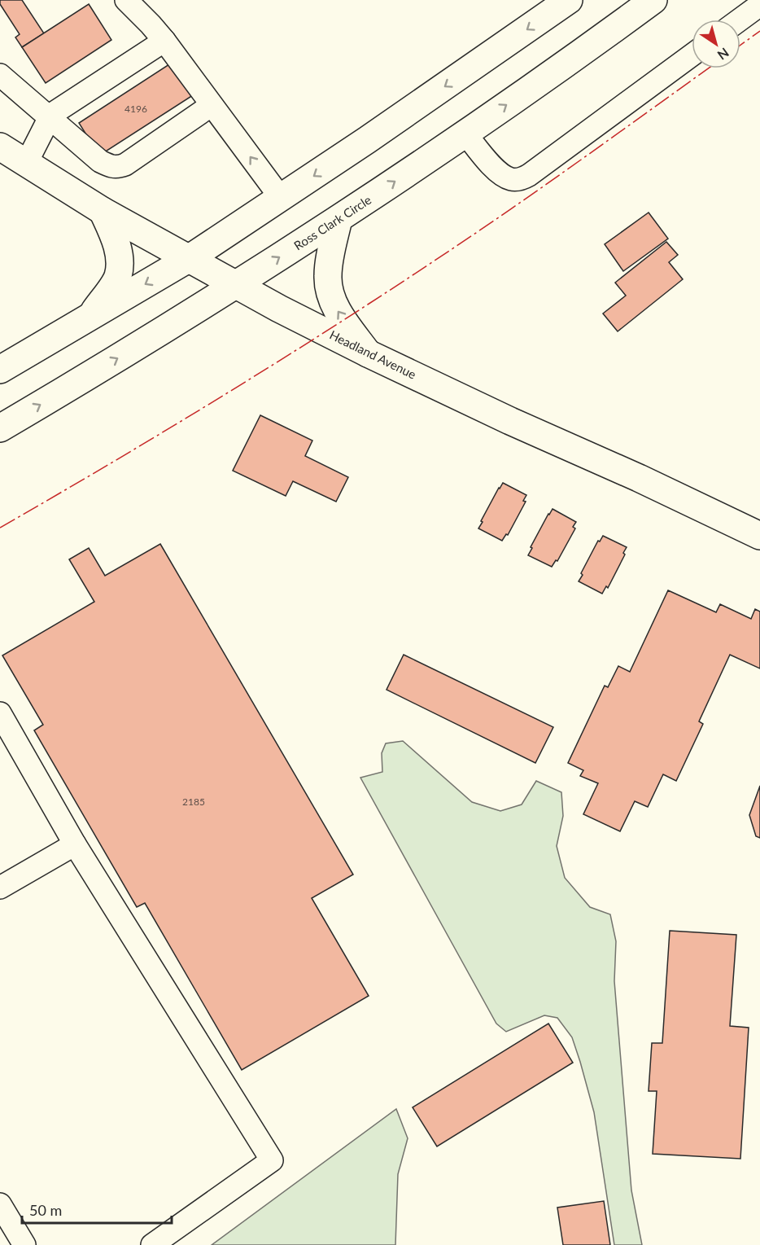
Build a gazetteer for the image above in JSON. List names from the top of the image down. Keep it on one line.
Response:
{"streets":{"main road":["Ross Clark Circle","Headland Avenue"]},"crossings":[["Ross Clark Circle","Headland Avenue"]],"house_numbers":["4196","2185"],"scale_bar":"50 m","north":"bottom right"}
